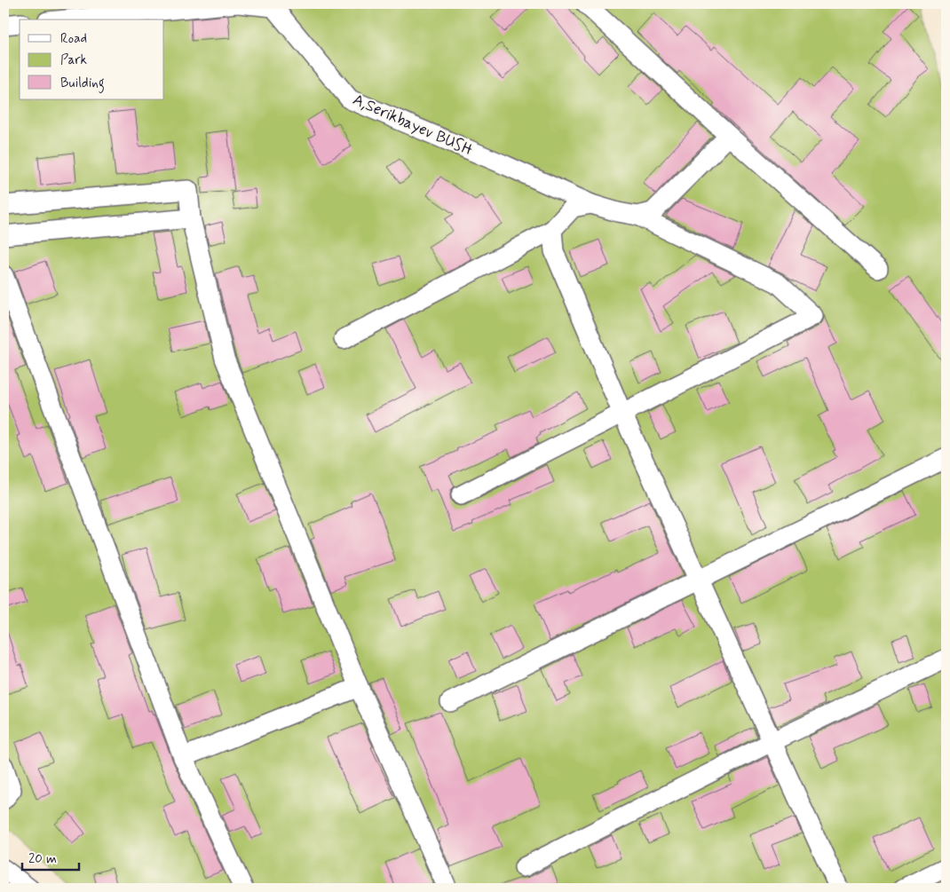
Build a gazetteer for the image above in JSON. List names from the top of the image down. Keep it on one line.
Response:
{"streets":{"street":["A,Serikbayev BUSH"]},"legend":["Road","Park","Building"],"scale_bar":"20 m"}
